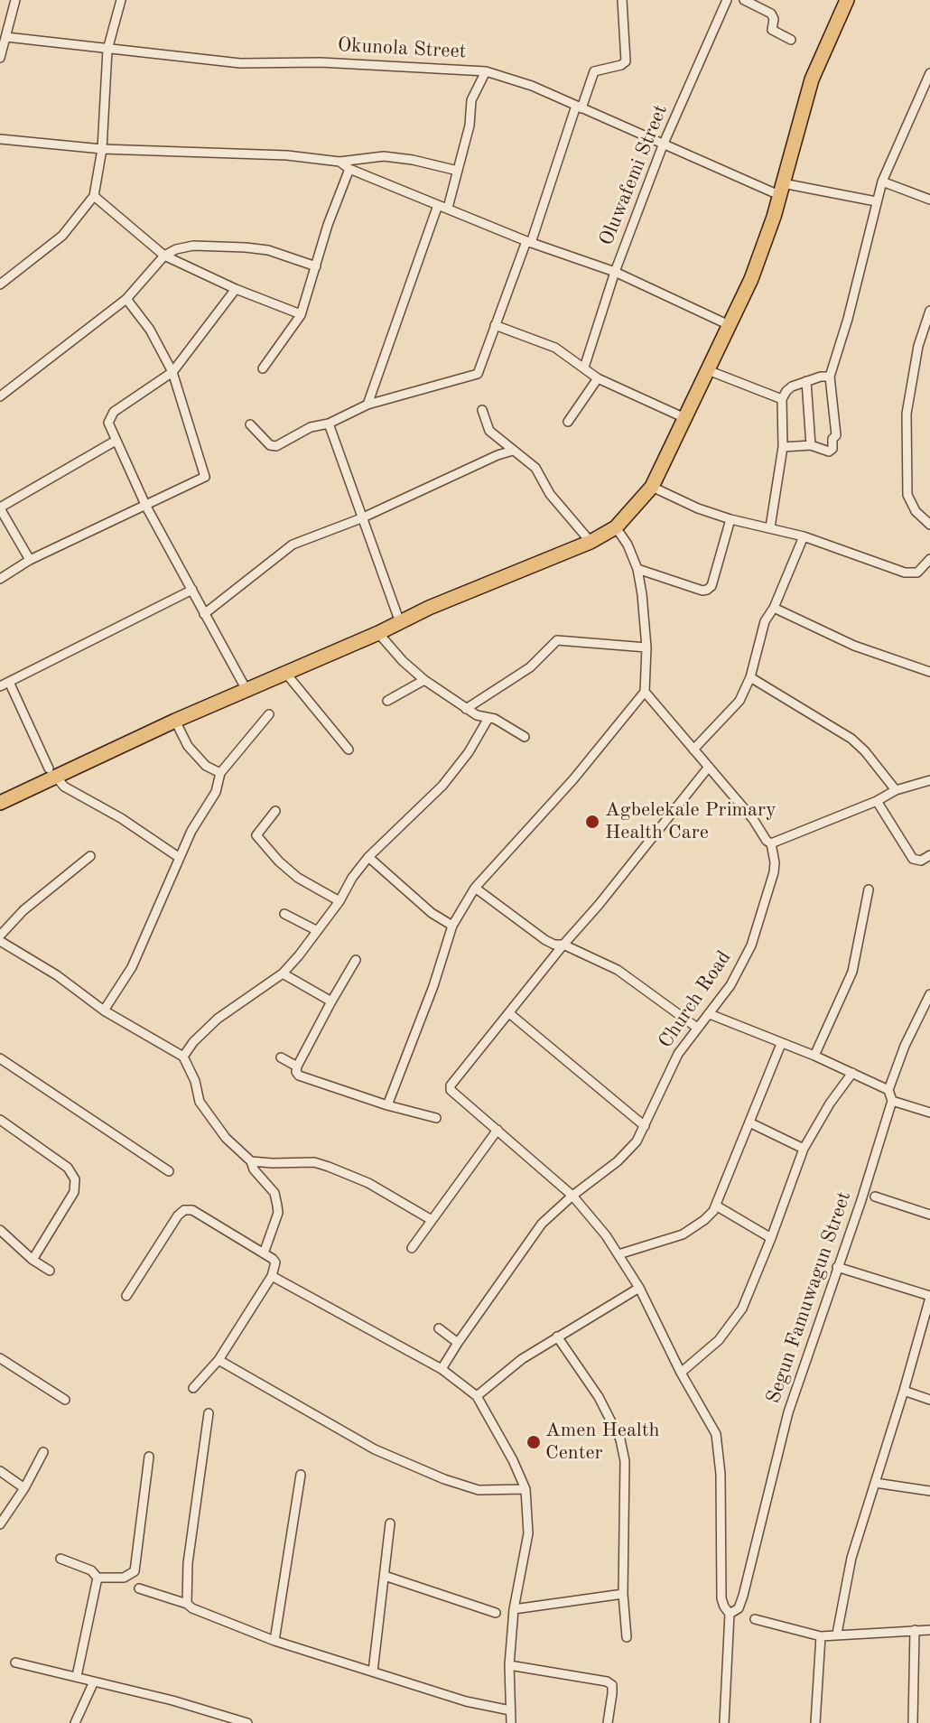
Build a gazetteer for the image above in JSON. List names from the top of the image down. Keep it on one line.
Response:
{"streets":{"street":["Okunola Street","Oluwafemi Street","Church Road","Segun Famuwagun Street"]},"crossings":[["Okunola Street","Oluwafemi Street"]],"places":["Agbelekale Primary Health Care","Amen Health Center"]}
